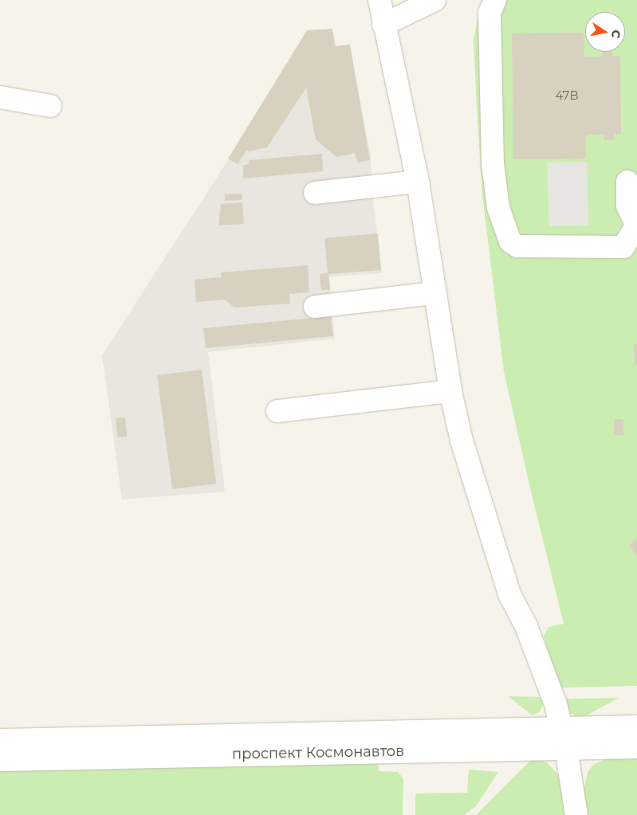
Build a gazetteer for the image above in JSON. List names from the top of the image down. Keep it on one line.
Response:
{"streets":{"street":["проспект Космонавтов"]},"house_numbers":["47В"],"north":"right"}
